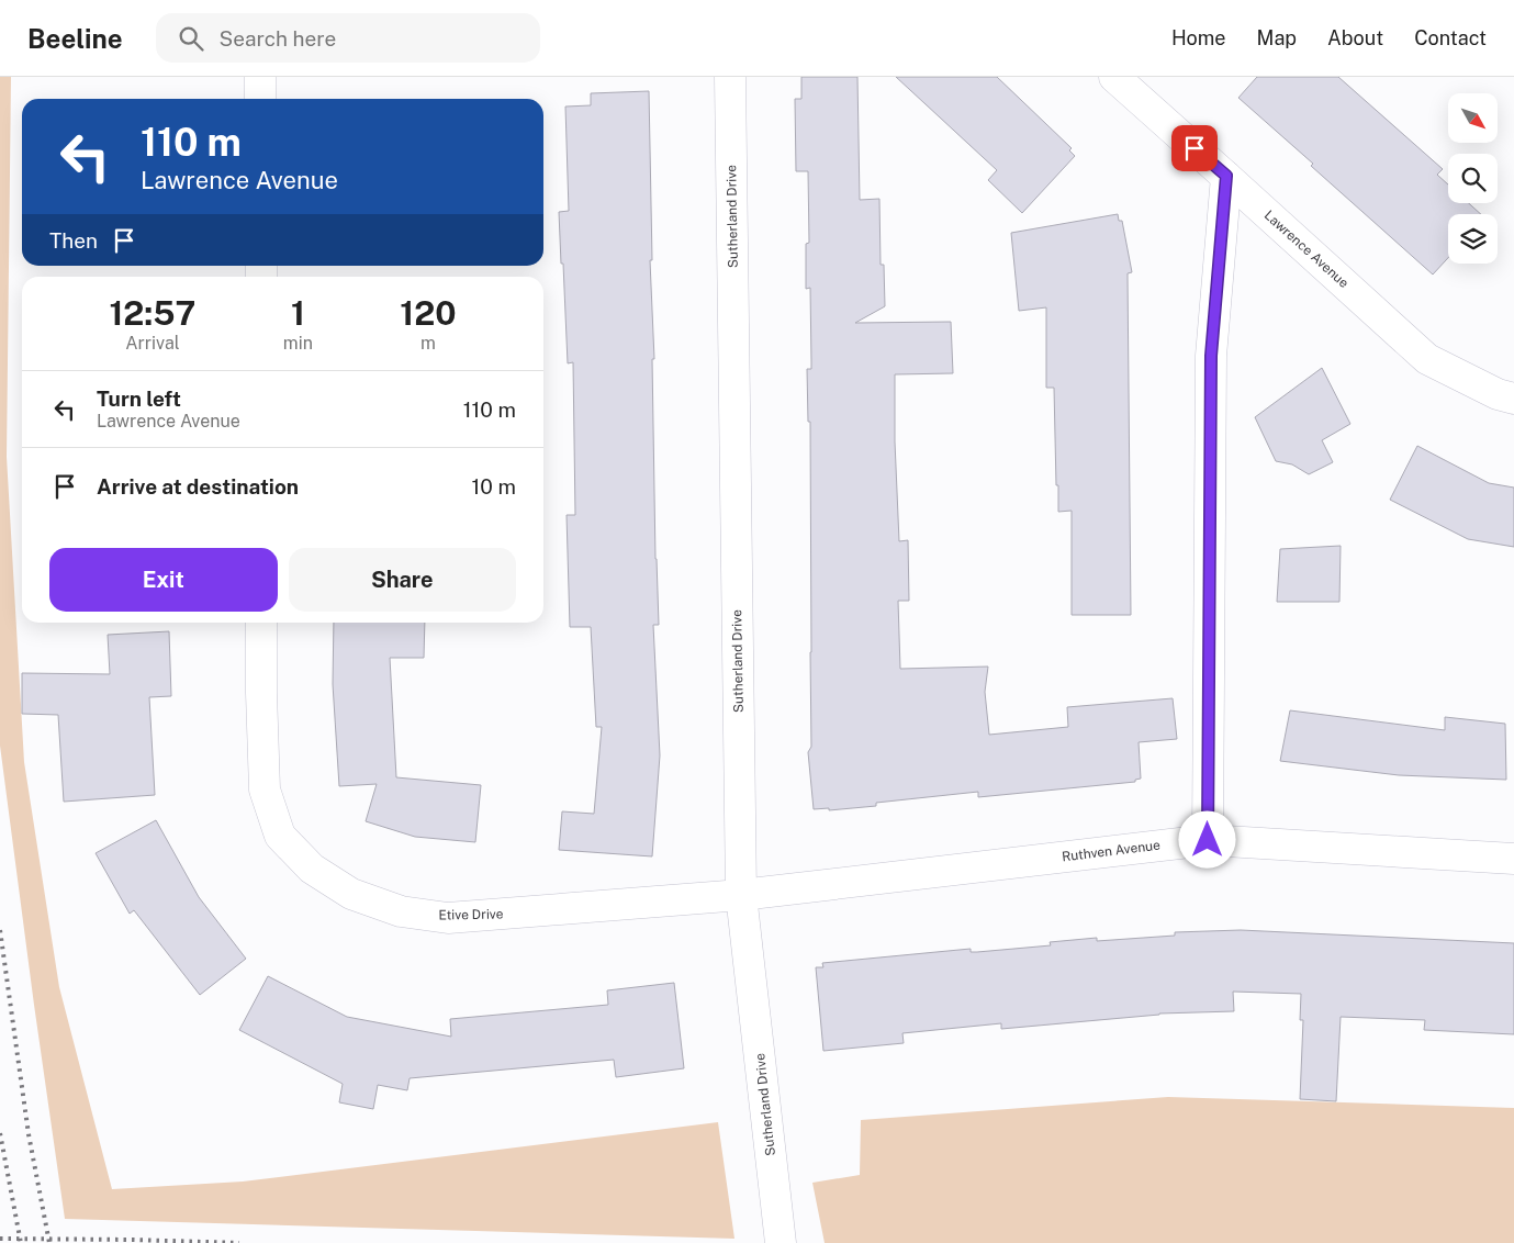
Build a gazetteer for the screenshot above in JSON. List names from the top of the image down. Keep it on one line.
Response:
{"streets":{"street":["Sutherland Drive","Lawrence Avenue","Ruthven Avenue","Etive Drive"]},"crossings":[["Sutherland Drive","Ruthven Avenue"],["Sutherland Drive","Etive Drive"],["Ruthven Avenue","Etive Drive"]],"north":"bottom right","page":{"header":"Beeline","search":"Search here","nav":["Home","Map","About","Contact"],"turn":["110 m","Lawrence Avenue"],"then":"Then","eta":["12:57","Arrival","1","min","120","m"],"list":[{"name":"Turn left","note":"Lawrence Avenue","value":"110 m"},{"name":"Arrive at destination","value":"10 m"}],"buttons":["Exit","Share"]}}
